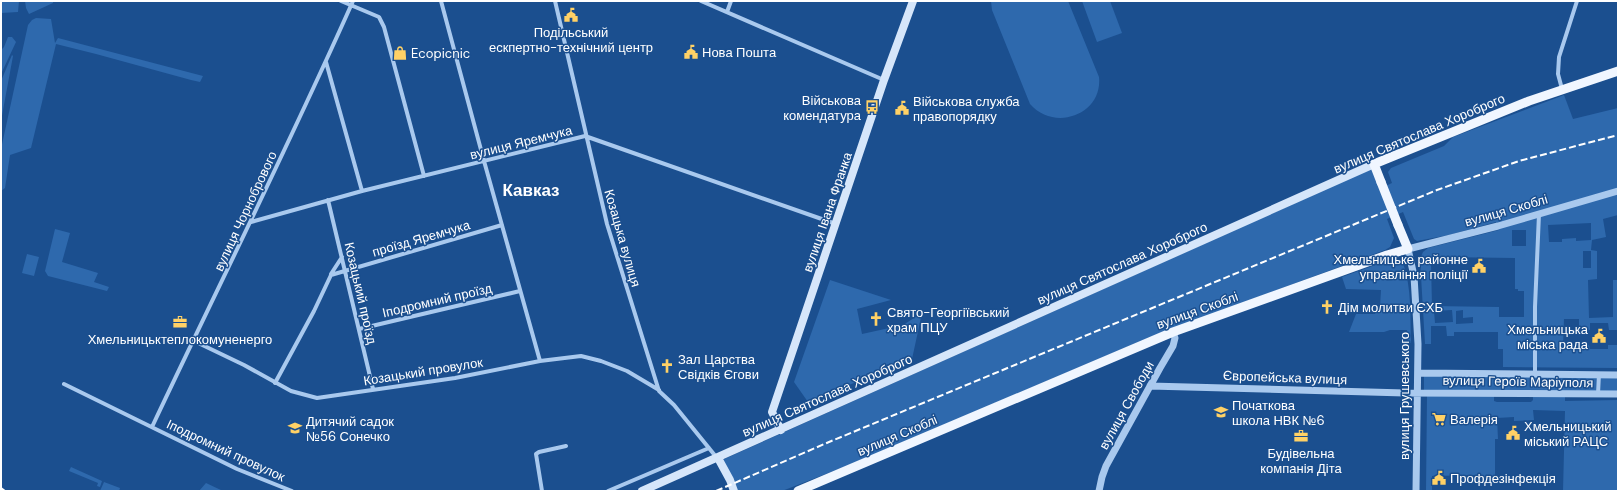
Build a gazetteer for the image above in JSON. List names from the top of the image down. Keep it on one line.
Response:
{"streets":{"main road":["вулиця Святослава Хороброго","вулиця Скоблі","вулиця Івана Франка","вулиця Грушевського"],"street":["вулиця Яремчука","вулиця Чорнобрового","проїзд Яремчука","Козацька вулиця","Козацький проїзд","Іподромний проїзд","Козацький провулок","Європейська вулиця","вулиця Героїв Маріуполя","вулиця Свободи","Іподромний провулок"]},"crossings":[["вулиця Святослава Хороброго","вулиця Івана Франка"],["вулиця Святослава Хороброго","Козацька вулиця"],["вулиця Святослава Хороброго","вулиця Грушевського"],["вулиця Яремчука","вулиця Чорнобрового"],["вулиця Яремчука","вулиця Івана Франка"],["вулиця Яремчука","Козацька вулиця"],["вулиця Яремчука","Козацький проїзд"],["вулиця Скоблі","вулиця Грушевського"],["вулиця Скоблі","вулиця Свободи"],["вулиця Чорнобрового","Козацький провулок"],["вулиця Чорнобрового","Іподромний провулок"],["проїзд Яремчука","Козацький проїзд"],["Козацька вулиця","Козацький провулок"],["Козацький проїзд","Іподромний проїзд"],["Козацький проїзд","Козацький провулок"],["Європейська вулиця","вулиця Героїв Маріуполя"],["Європейська вулиця","вулиця Грушевського"],["Європейська вулиця","вулиця Свободи"],["вулиця Героїв Маріуполя","вулиця Грушевського"]],"districts":["Кавказ"],"places":{"public building":["Подільський ескпертно-технічний центр","Нова Пошта","Військова служба правопорядку","Хмельницьке районне управління поліції","Хмельницька міська рада","Хмельницький міський РАЦС","Профдезінфекція"],"shop":["Ecopicnic"],"bus stop":["Військова комендатура"],"church":["Дім молитви ЄХБ","Свято-Георгіївський храм ПЦУ","Зал Царства Свідків Єгови"],"office":["Хмельницьктеплокомуненерго","Будівельна компанія Діта"],"school or university":["Початкова школа НВК №6","Дитячий садок №56 Сонечко"],"supermarket":["Валерія"]}}
